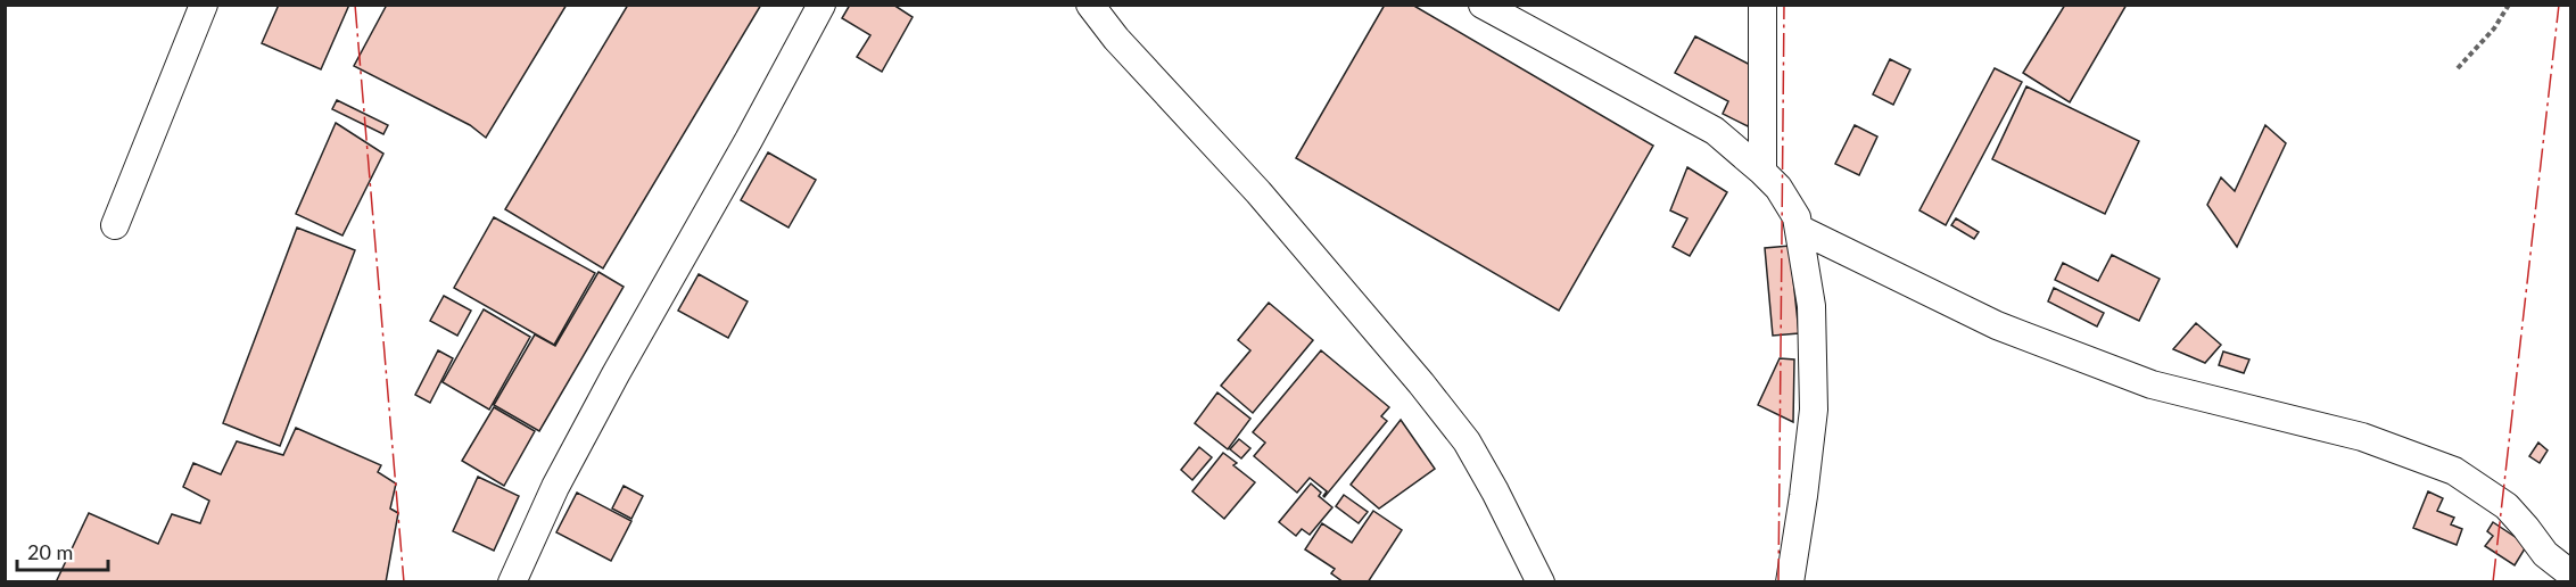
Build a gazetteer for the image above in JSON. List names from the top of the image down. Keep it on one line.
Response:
{"scale_bar":"20 m"}
